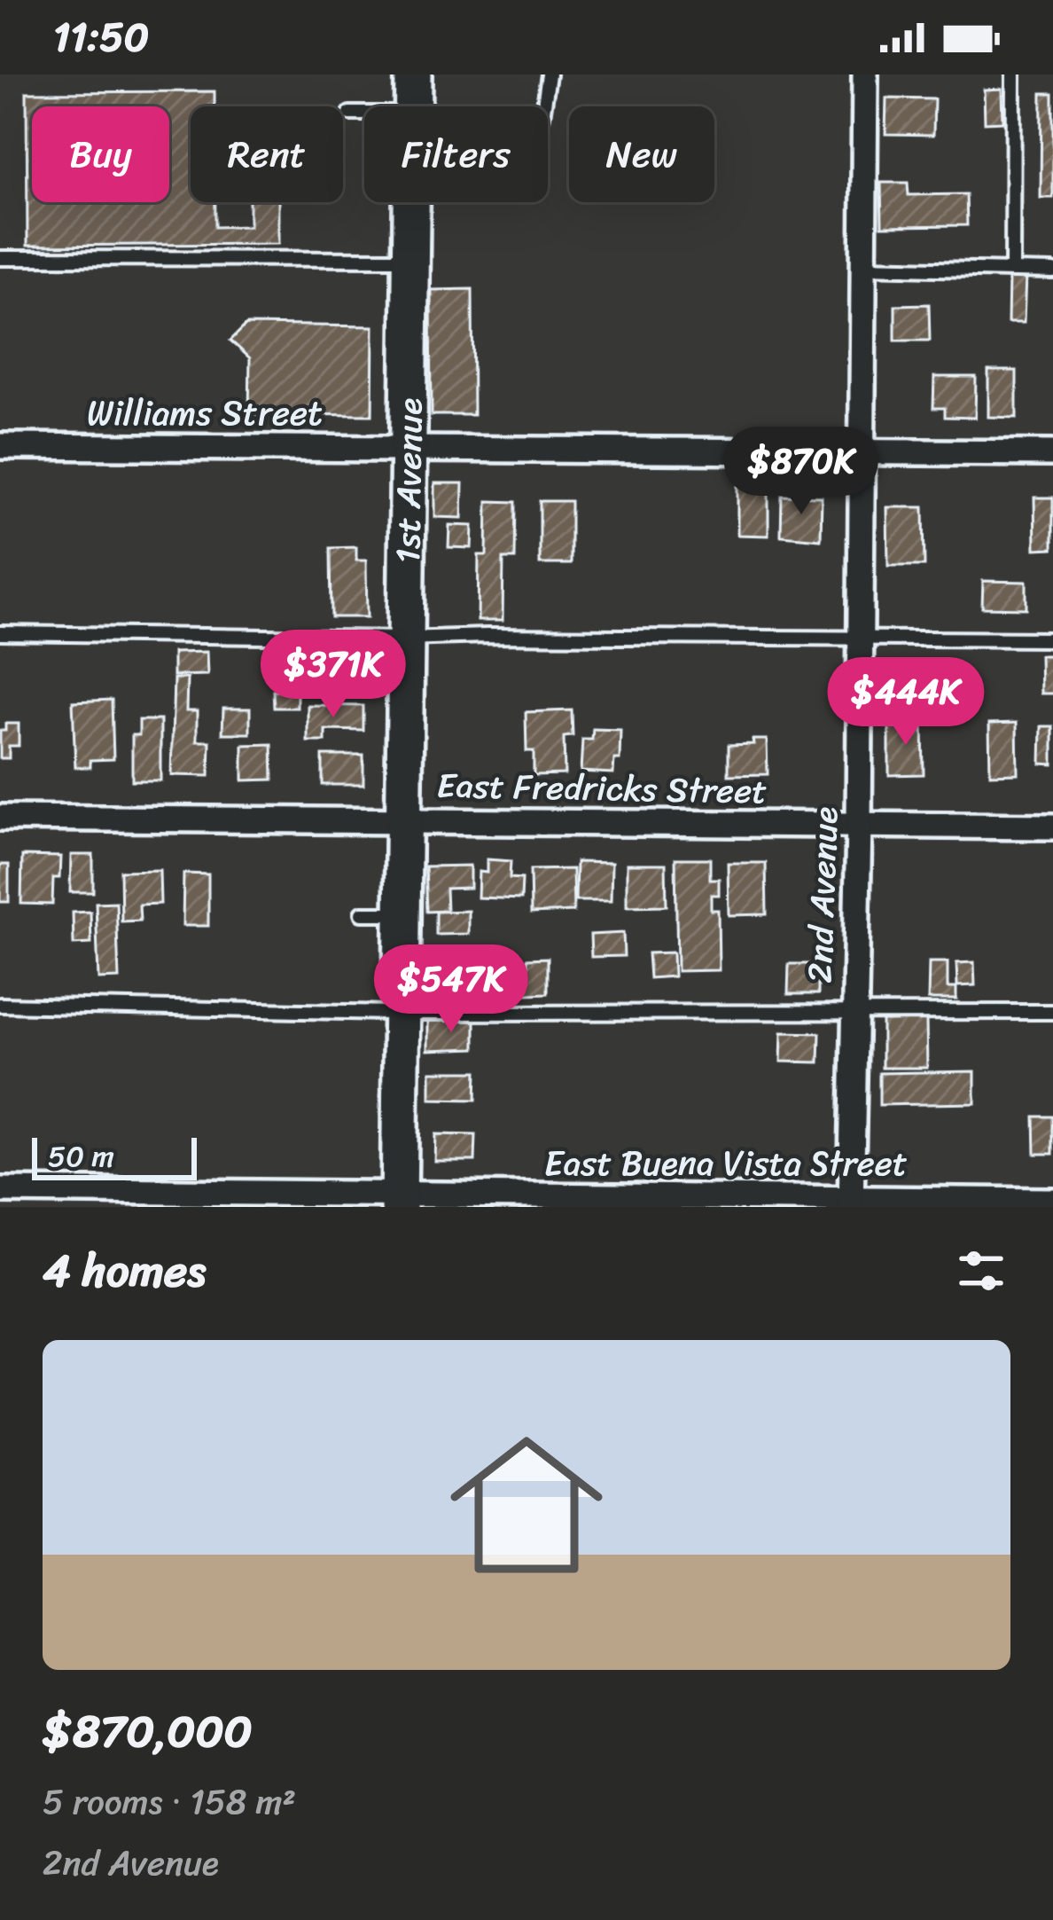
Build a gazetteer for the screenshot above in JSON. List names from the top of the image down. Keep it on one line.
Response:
{"streets":{"street":["Williams Street","1st Avenue","East Fredricks Street","2nd Avenue","East Buena Vista Street"]},"crossings":[["Williams Street","1st Avenue"],["Williams Street","2nd Avenue"],["1st Avenue","East Fredricks Street"],["1st Avenue","East Buena Vista Street"],["East Fredricks Street","2nd Avenue"],["2nd Avenue","East Buena Vista Street"]],"scale_bar":"50 m","page":{"status":"11:50","chip":["Buy","Rent","Filters","New"],"price":["$870K","$371K","$444K","$547K"],"scale":"50 m","heading":"4 homes","list":[{"name":"$870,000","note":"5 rooms · 158 m² · 2nd Avenue"}]}}
